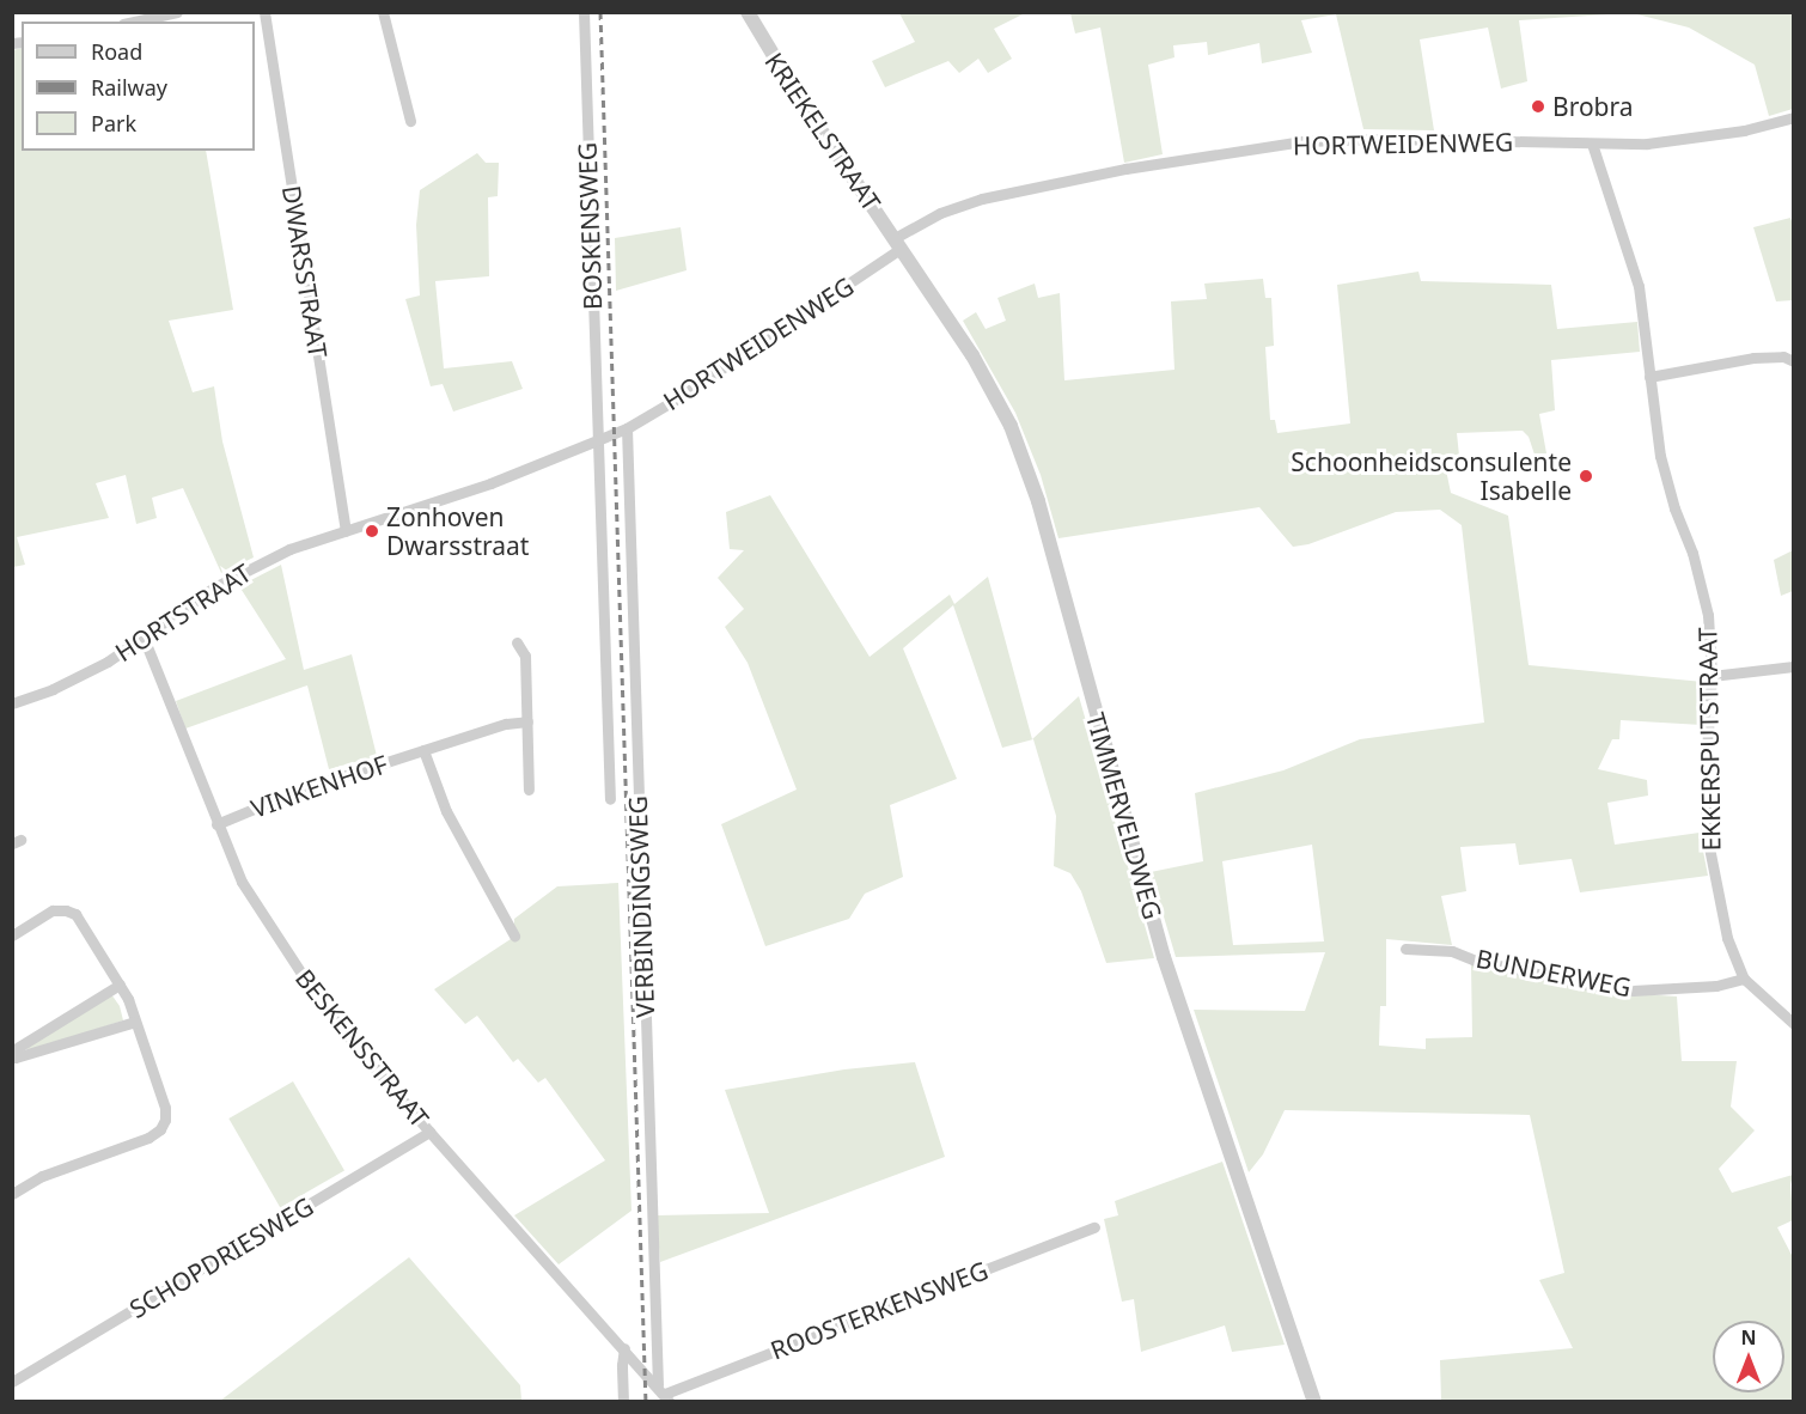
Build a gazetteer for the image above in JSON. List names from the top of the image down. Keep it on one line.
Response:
{"streets":{"street":["KRIEKELSTRAAT","HORTWEIDENWEG","BOSKENSWEG","DWARSSTRAAT","HORTSTRAAT","EKKERSPUTSTRAAT","VINKENHOF","TIMMERVELDWEG","VERBINDINGSWEG","BUNDERWEG","BESKENSSTRAAT","SCHOPDRIESWEG","ROOSTERKENSWEG"]},"crossings":[["KRIEKELSTRAAT","HORTWEIDENWEG"],["KRIEKELSTRAAT","TIMMERVELDWEG"],["HORTWEIDENWEG","HORTSTRAAT"],["HORTWEIDENWEG","EKKERSPUTSTRAAT"],["HORTWEIDENWEG","TIMMERVELDWEG"],["HORTWEIDENWEG","VERBINDINGSWEG"],["BOSKENSWEG","HORTSTRAAT"],["DWARSSTRAAT","HORTSTRAAT"],["HORTSTRAAT","BESKENSSTRAAT"],["EKKERSPUTSTRAAT","BUNDERWEG"],["VINKENHOF","BESKENSSTRAAT"],["VERBINDINGSWEG","BESKENSSTRAAT"],["VERBINDINGSWEG","ROOSTERKENSWEG"],["BESKENSSTRAAT","SCHOPDRIESWEG"],["BESKENSSTRAAT","ROOSTERKENSWEG"]],"places":["Brobra","Schoonheidsconsulente Isabelle","Zonhoven Dwarsstraat"],"legend":["Road","Railway","Park"],"north":"top"}
